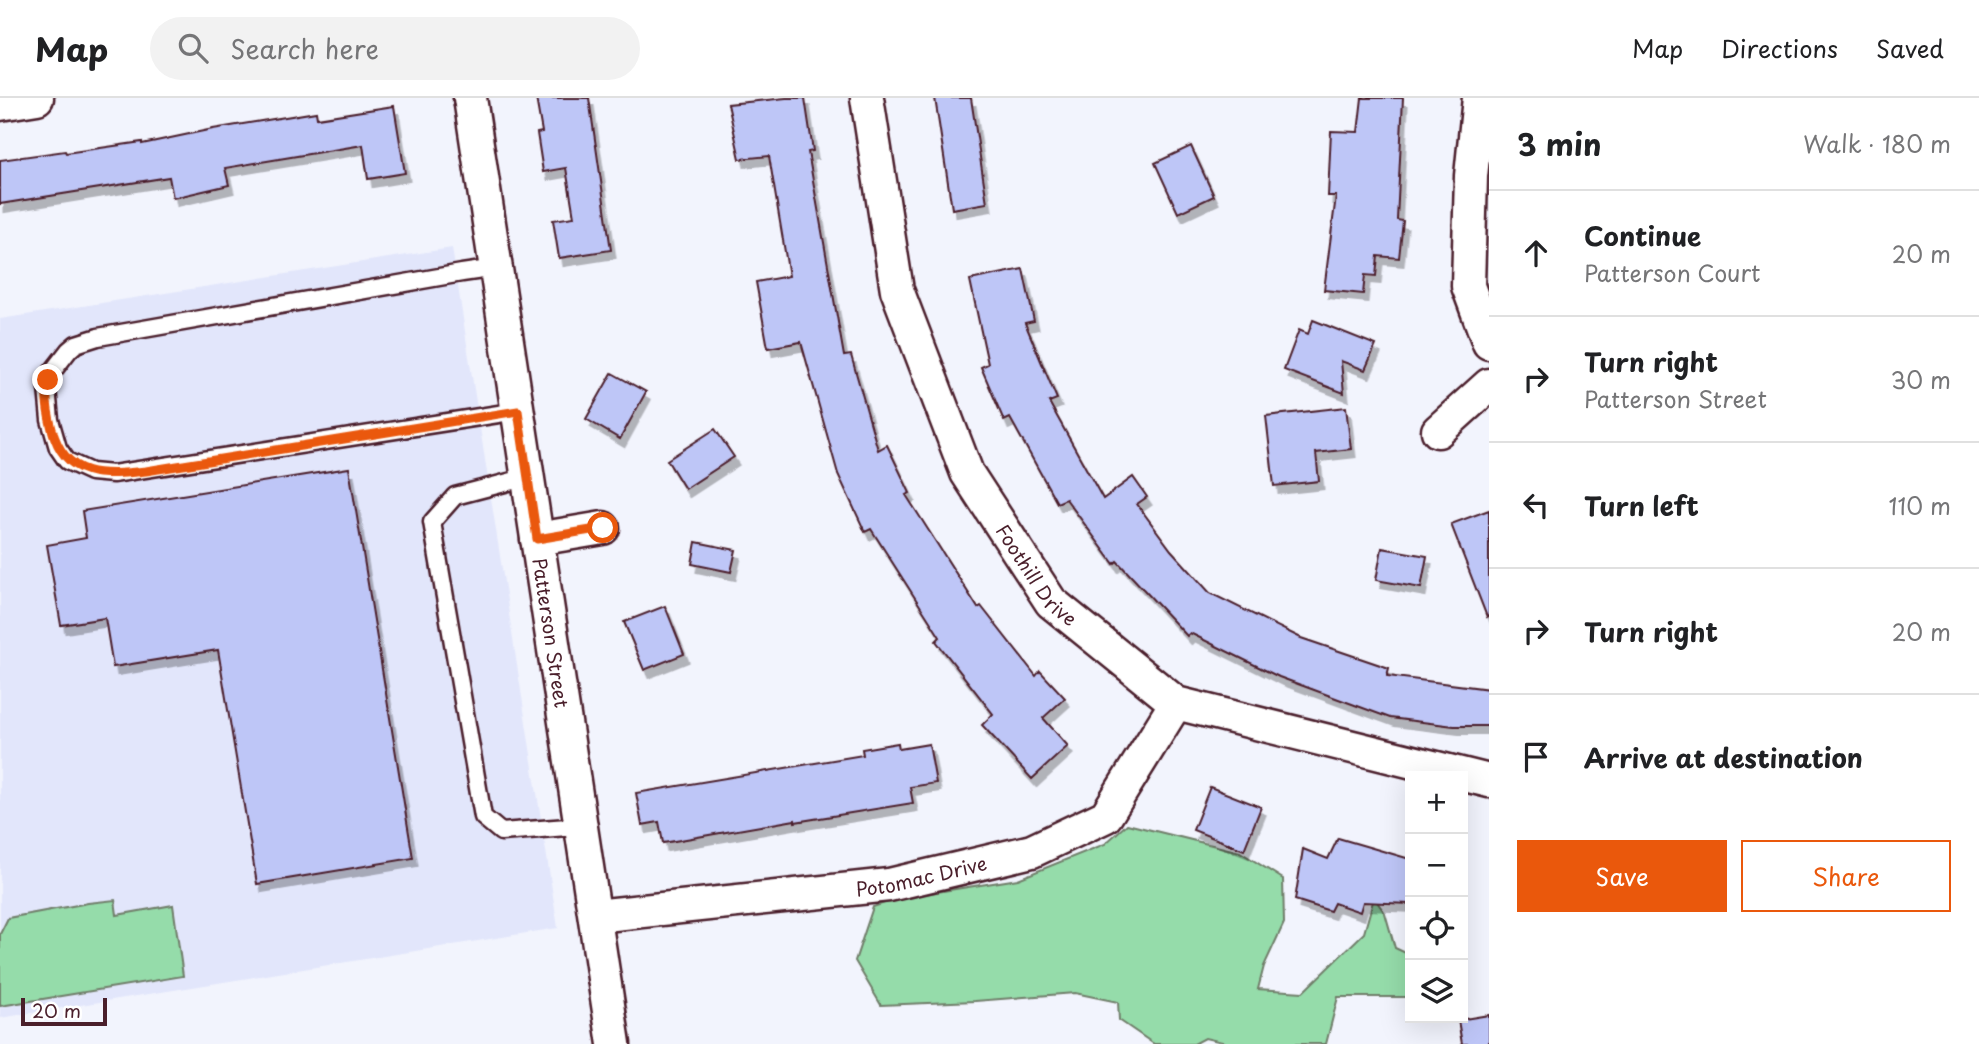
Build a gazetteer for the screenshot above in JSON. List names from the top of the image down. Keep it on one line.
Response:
{"streets":{"street":["Foothill Drive","Patterson Street","Potomac Drive"]},"crossings":[["Foothill Drive","Potomac Drive"],["Patterson Street","Potomac Drive"]],"scale_bar":"20 m","page":{"header":"Map","search":"Search here","nav":["Map","Directions","Saved"],"heading":["3 min","Walk · 180 m"],"list":[["Continue","Patterson Court","20 m"],["Turn right","Patterson Street","30 m"],["Turn left","110 m"],["Turn right","20 m"],"Arrive at destination"],"map_buttons":["+","−"],"buttons":["Save","Share"],"scale":"20 m"}}
